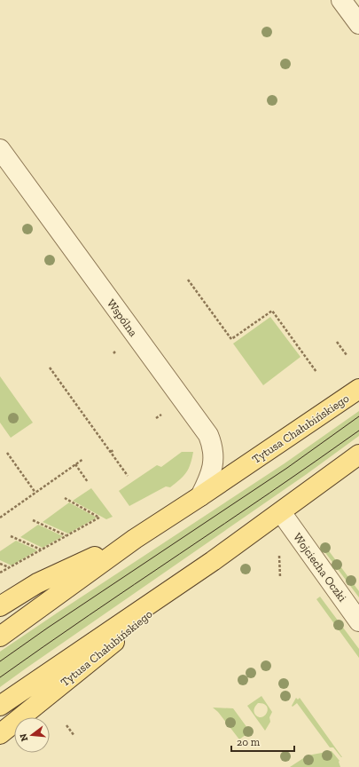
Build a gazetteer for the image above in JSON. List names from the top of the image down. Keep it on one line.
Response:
{"streets":{"main road":["Tytusa Chałubińskiego"],"street":["Wspólna","Wojciecha Oczki"]},"crossings":[["Wspólna","Tytusa Chałubińskiego"],["Tytusa Chałubińskiego","Wojciecha Oczki"]],"scale_bar":"20 m","north":"left"}
